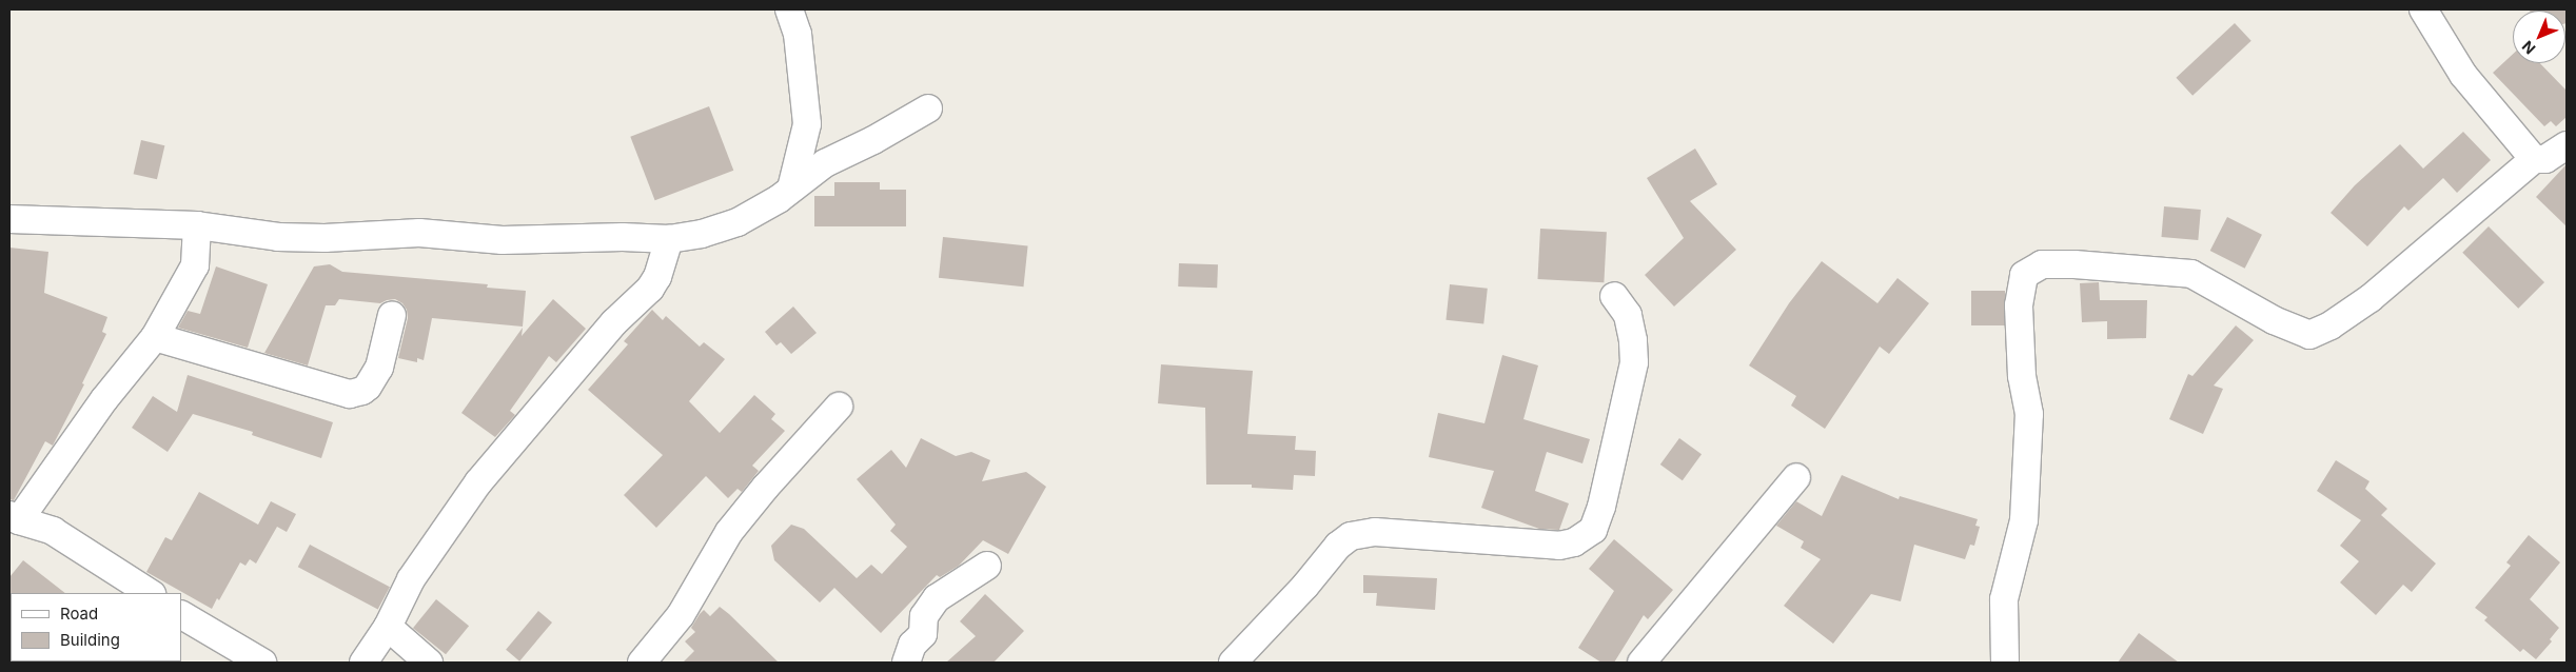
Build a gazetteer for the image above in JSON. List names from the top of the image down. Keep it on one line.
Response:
{"legend":["Road","Building"],"north":"bottom left"}
